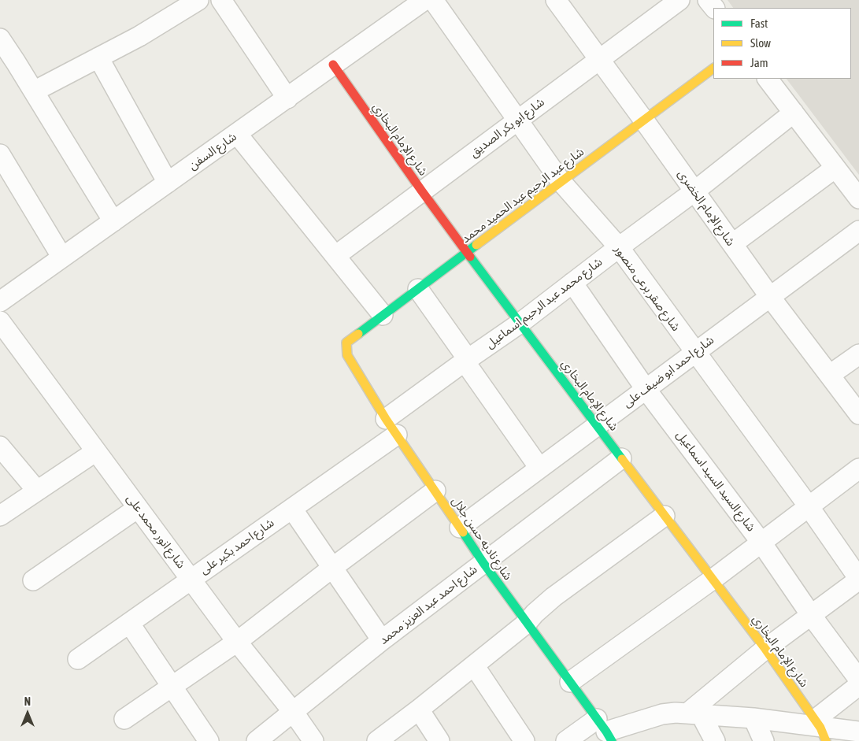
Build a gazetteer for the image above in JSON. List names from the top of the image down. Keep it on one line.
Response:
{"streets":{"street":["شارع ابو بكر الصديق","شارع الإمام البخاري","شارع السفن","شارع عبد الرحيم عبد الحميد محمد","شارع الإمام الخضرى","شارع صقر برعى منصور","شارع محمد عبد الرحيم اسماعيل","شارع احمد ابو ضيف على","شارع السيد السيد اسماعيل","شارع انور محمد على","شارع ناديه حسن جلال","شارع احمد بكير على","شارع احمد عبد العزيز محمد"]},"crossings":[["شارع ابو بكر الصديق","شارع الإمام البخاري"],["شارع ابو بكر الصديق","شارع الإمام الخضرى"],["شارع ابو بكر الصديق","شارع صقر برعى منصور"],["شارع الإمام البخاري","شارع السفن"],["شارع الإمام البخاري","شارع عبد الرحيم عبد الحميد محمد"],["شارع الإمام البخاري","شارع محمد عبد الرحيم اسماعيل"],["شارع الإمام البخاري","شارع احمد ابو ضيف على"],["شارع الإمام البخاري","شارع احمد عبد العزيز محمد"],["شارع عبد الرحيم عبد الحميد محمد","شارع الإمام الخضرى"],["شارع عبد الرحيم عبد الحميد محمد","شارع صقر برعى منصور"],["شارع عبد الرحيم عبد الحميد محمد","شارع ناديه حسن جلال"],["شارع الإمام الخضرى","شارع محمد عبد الرحيم اسماعيل"],["شارع الإمام الخضرى","شارع احمد ابو ضيف على"],["شارع صقر برعى منصور","شارع محمد عبد الرحيم اسماعيل"],["شارع صقر برعى منصور","شارع احمد ابو ضيف على"],["شارع محمد عبد الرحيم اسماعيل","شارع السيد السيد اسماعيل"],["شارع محمد عبد الرحيم اسماعيل","شارع ناديه حسن جلال"],["شارع احمد ابو ضيف على","شارع السيد السيد اسماعيل"],["شارع احمد ابو ضيف على","شارع ناديه حسن جلال"],["شارع انور محمد على","شارع احمد بكير على"],["شارع انور محمد على","شارع احمد عبد العزيز محمد"],["شارع ناديه حسن جلال","شارع احمد بكير على"],["شارع ناديه حسن جلال","شارع احمد عبد العزيز محمد"]],"legend":["Fast","Slow","Jam"],"north":"top"}
